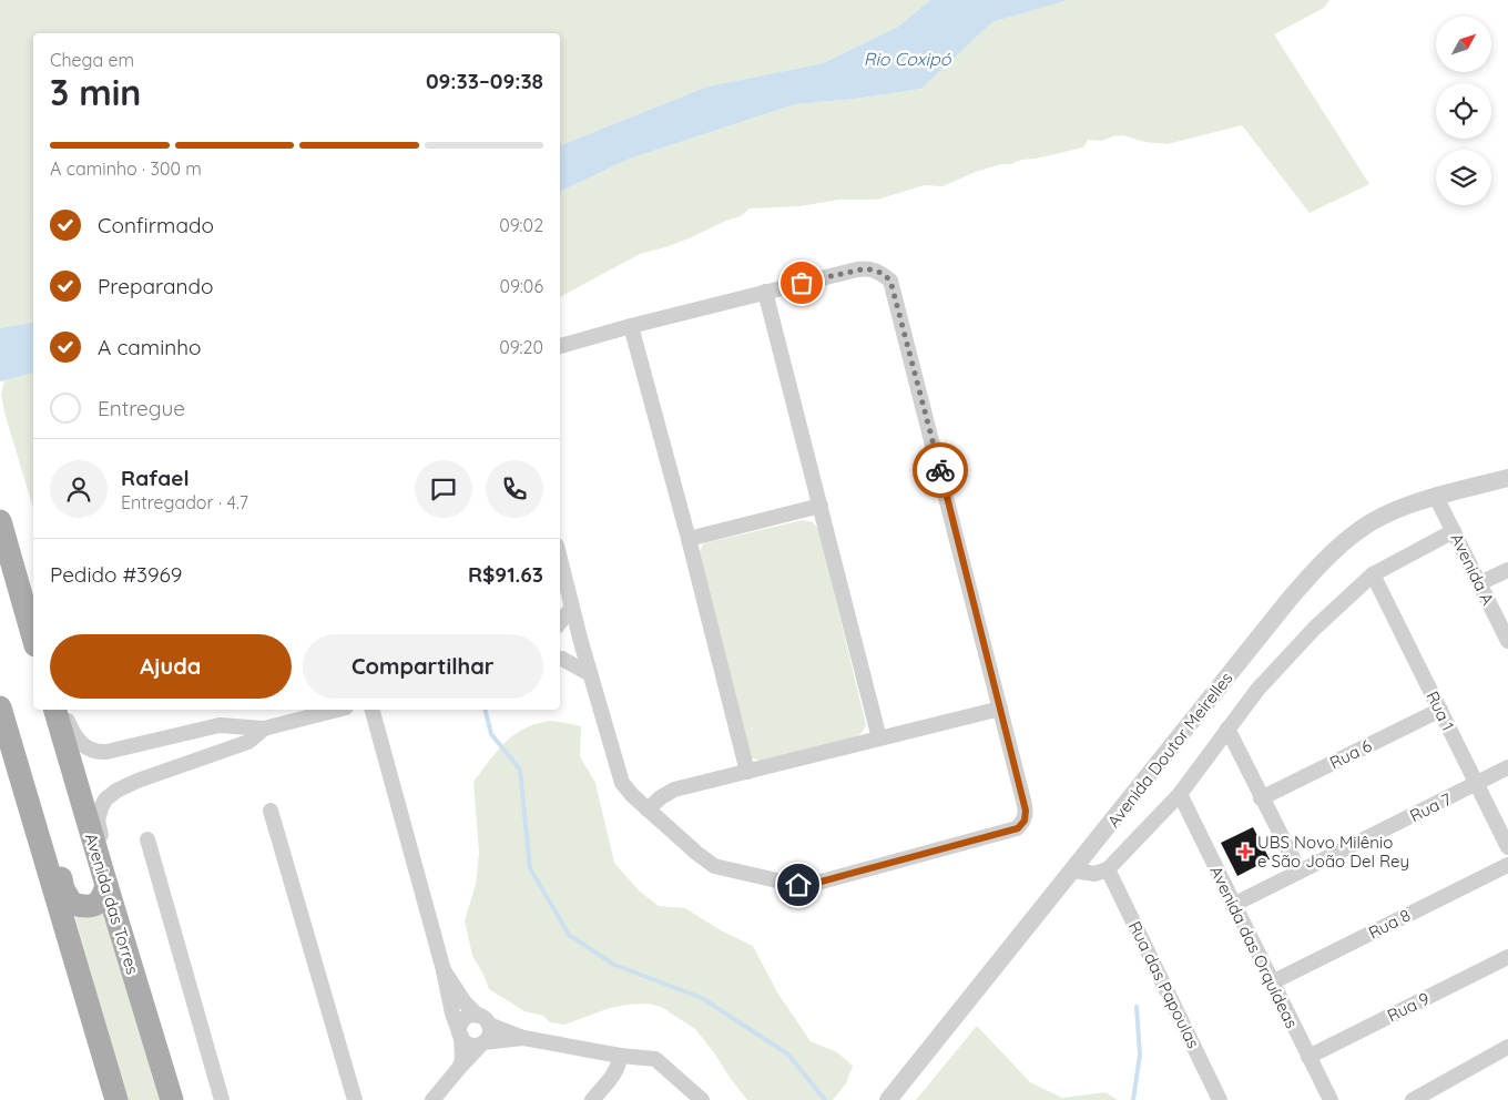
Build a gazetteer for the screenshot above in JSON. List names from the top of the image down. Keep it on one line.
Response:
{"streets":{"main road":["Avenida das Torres"],"street":["Avenida A","Rua 1","Avenida Doutor Meirelles","Rua 6","Rua 7","Rua 8","Avenida das Orquídeas","Rua das Papoulas","Rua 9"]},"crossings":[["Avenida A","Avenida Doutor Meirelles"],["Rua 1","Rua 6"],["Rua 1","Rua 7"],["Rua 7","Avenida das Orquídeas"],["Rua 8","Avenida das Orquídeas"],["Avenida das Orquídeas","Rua 9"]],"water":["Rio Coxipó"],"places":{"health":["UBS Novo Milênio e São João Del Rey"]},"north":"top right","page":{"heading":["3 min","Chega em","09:33–09:38"],"panel":["Rafael","Entregador · 4.7","Pedido #3969","R$91.63"],"bar":"A caminho · 300 m","list":[["Confirmado","09:02"],["Preparando","09:06"],["A caminho","09:20"],"Entregue"],"buttons":["Ajuda","Compartilhar"]}}
